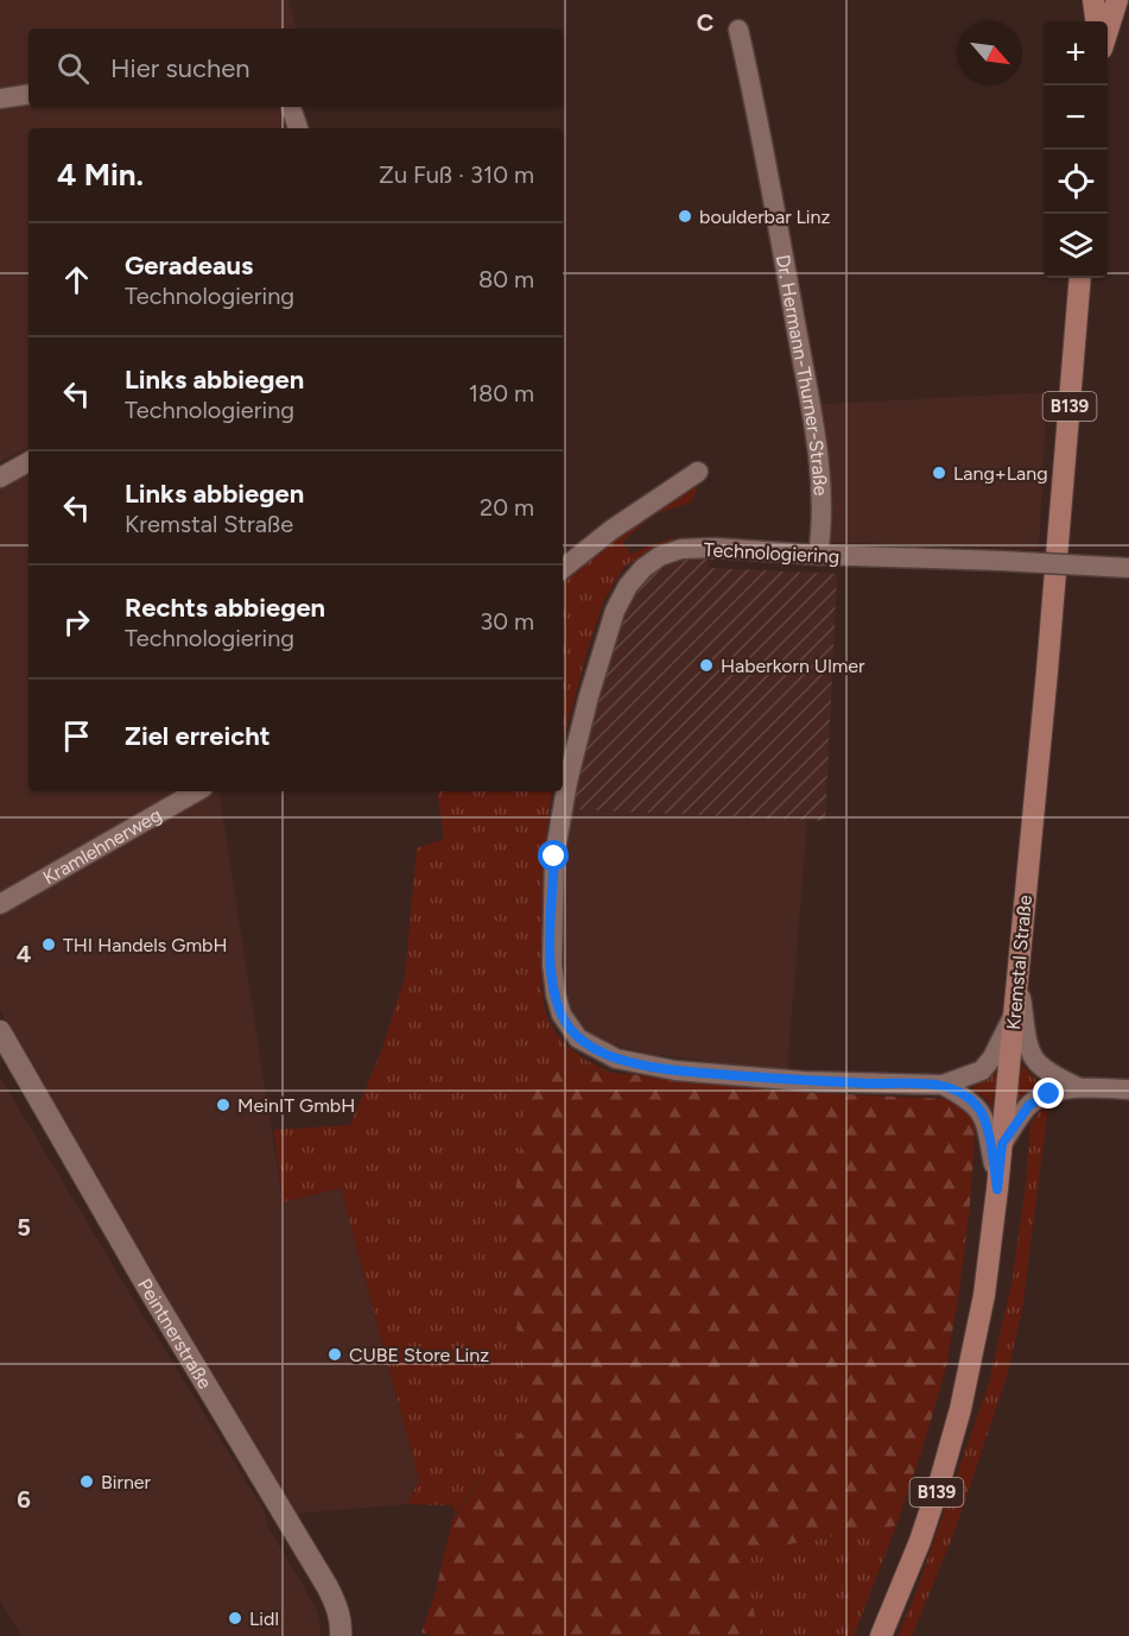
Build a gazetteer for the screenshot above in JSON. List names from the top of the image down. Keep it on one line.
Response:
{"streets":{"main road":["B139","Kremstal Straße"],"street":["Dr. Hermann-Thurner-Straße","Technologiering","Kramlehnerweg","Peintnerstraße"]},"crossings":[["Dr. Hermann-Thurner-Straße","Technologiering"],["Technologiering","Kremstal Straße"]],"places":["boulderbar Linz","Lang+Lang","Haberkorn Ulmer","THI Handels GmbH","MeinIT GmbH","CUBE Store Linz","Birner","Lidl"],"north":"bottom right","page":{"map_buttons":["+","−"],"search":"Hier suchen","heading":["4 Min.","Zu Fuß · 310 m"],"list":[["Geradeaus","Technologiering","80 m"],["Links abbiegen","Technologiering","180 m"],["Links abbiegen","Kremstal Straße","20 m"],["Rechts abbiegen","Technologiering","30 m"],"Ziel erreicht"]},"grid":{"columns":["C"],"rows":["4","5","6"]}}
